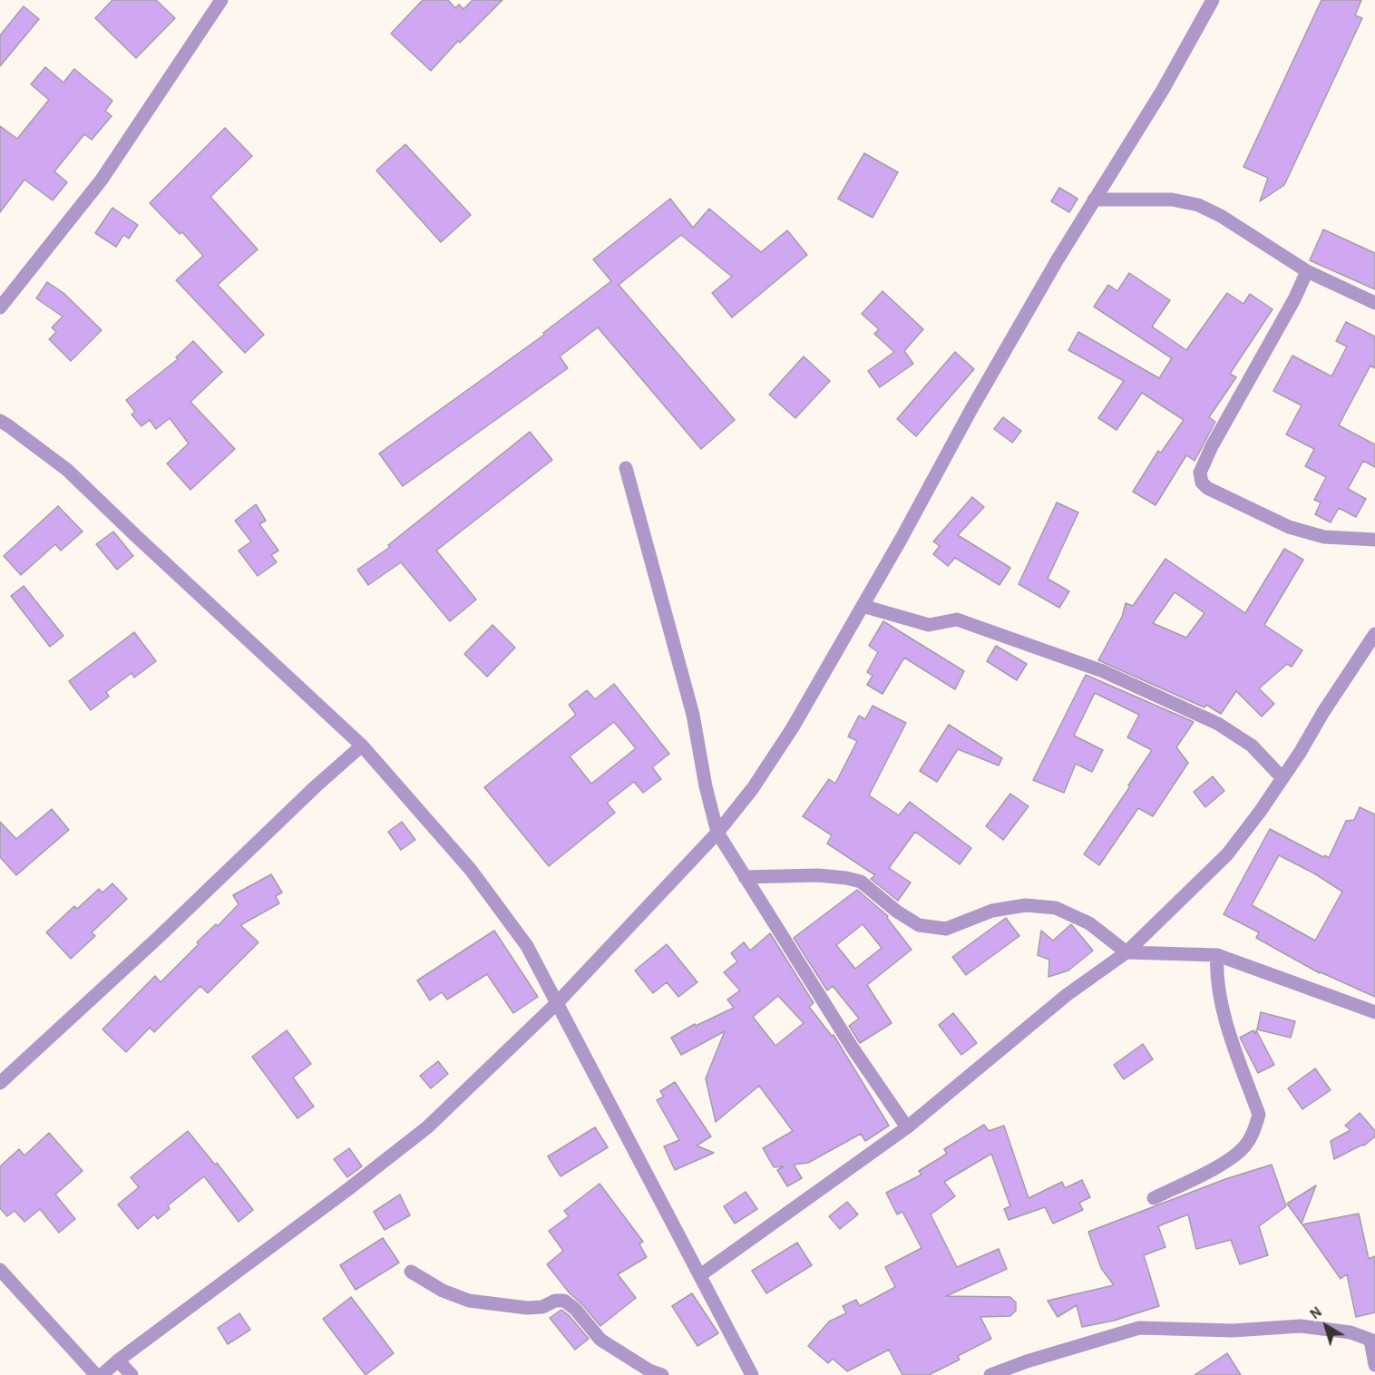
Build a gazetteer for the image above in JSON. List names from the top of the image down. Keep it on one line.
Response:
{"north":"top left"}
